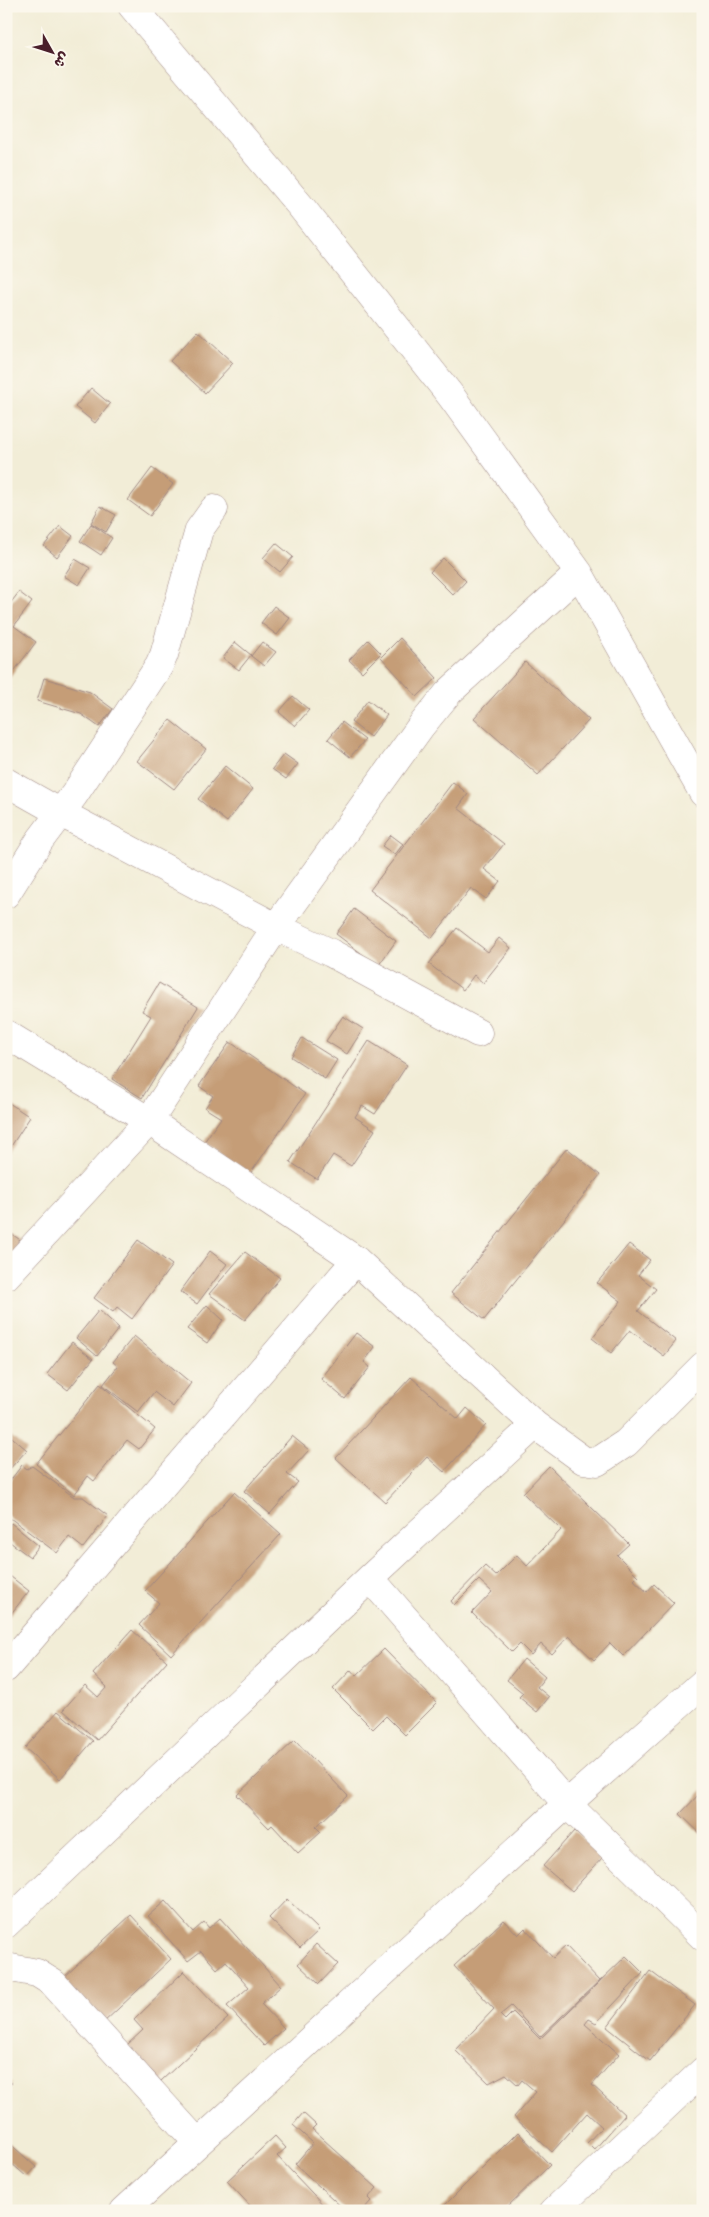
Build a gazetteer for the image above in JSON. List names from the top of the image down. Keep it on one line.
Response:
{"north":"bottom right"}
